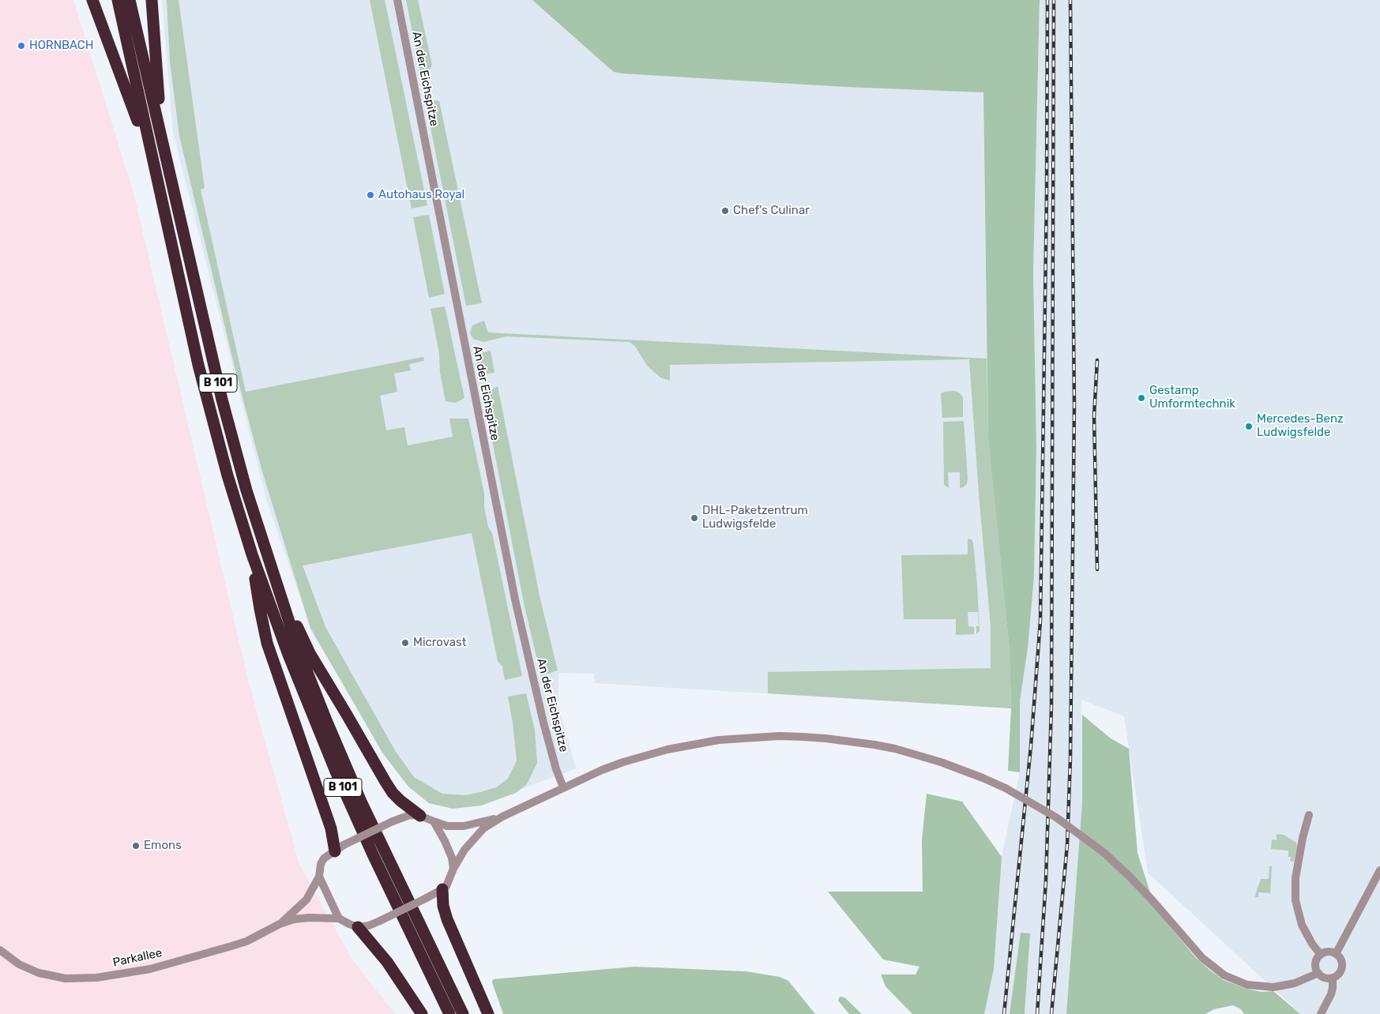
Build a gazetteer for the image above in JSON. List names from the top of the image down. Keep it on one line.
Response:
{"streets":{"highway":["B 101"],"street":["An der Eichspitze","Parkallee"]},"places":["HORNBACH","Autohaus Royal","Chef's Culinar","Gestamp Umformtechnik","Mercedes-Benz Ludwigsfelde","DHL-Paketzentrum Ludwigsfelde","Microvast","Emons"]}
